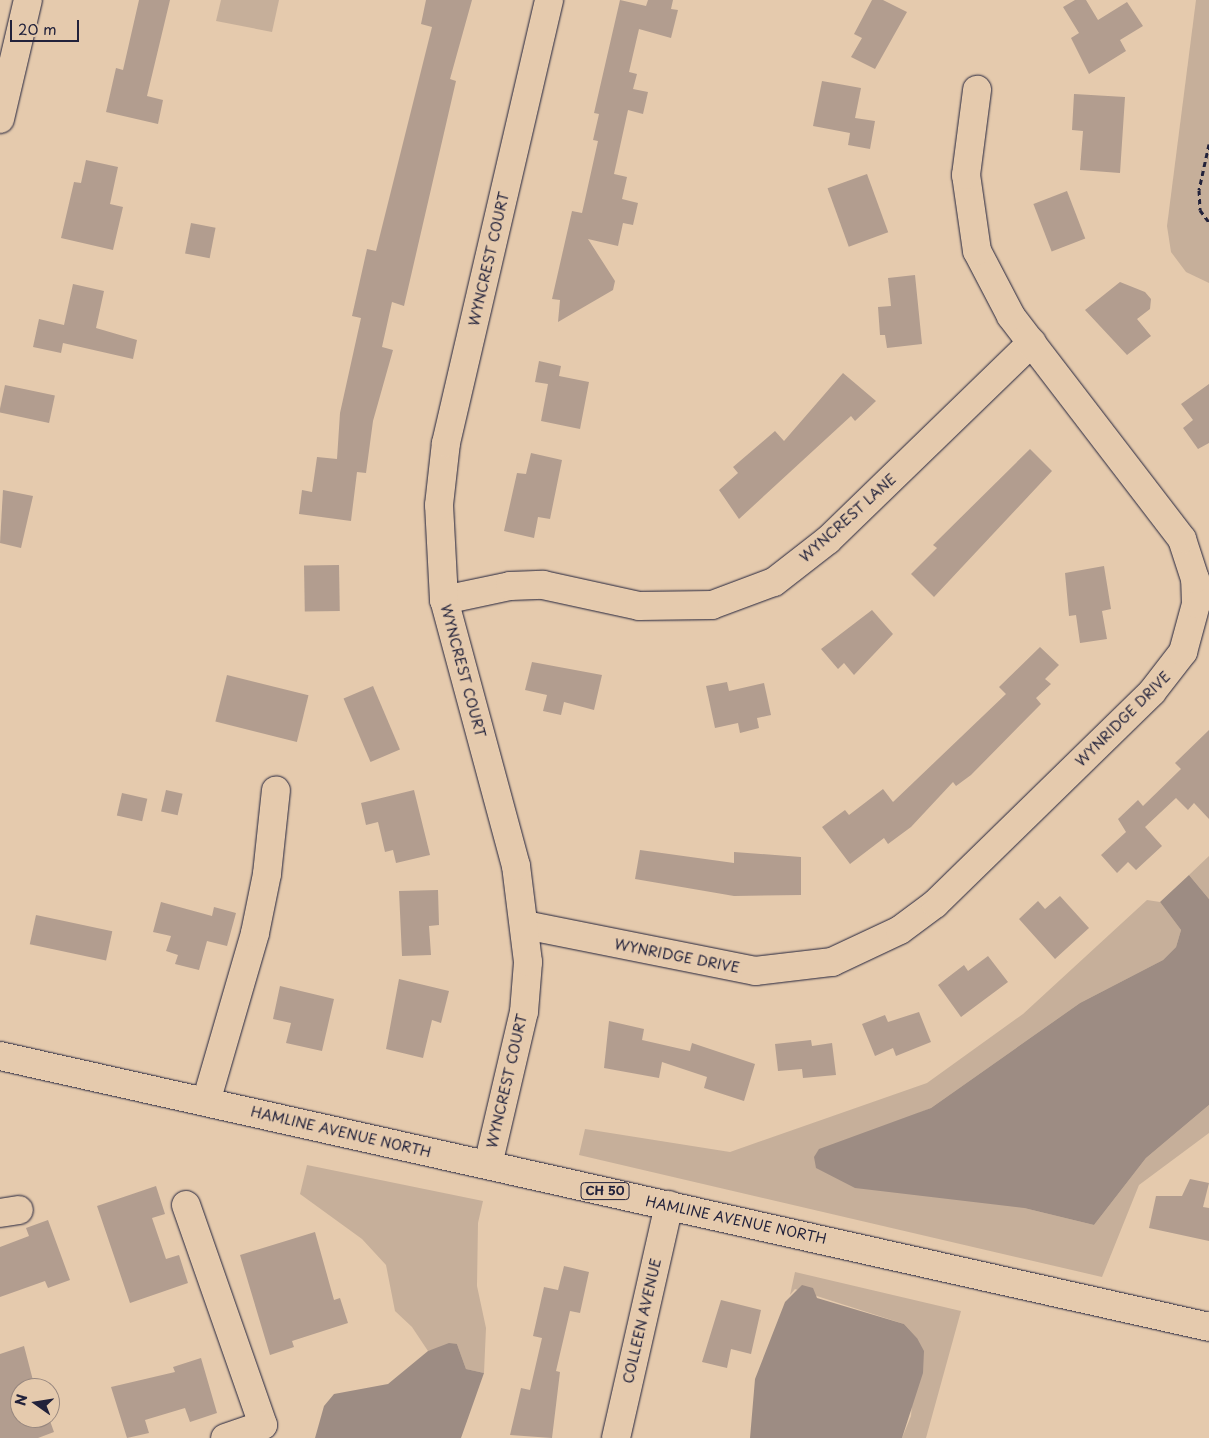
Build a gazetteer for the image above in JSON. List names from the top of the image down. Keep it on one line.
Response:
{"streets":{"street":["WYNCREST COURT","WYNCREST LANE","WYNRIDGE DRIVE","HAMLINE AVENUE NORTH","CH 50","COLLEEN AVENUE"]},"crossings":[["WYNCREST COURT","WYNCREST LANE"],["WYNCREST COURT","WYNRIDGE DRIVE"],["WYNCREST COURT","HAMLINE AVENUE NORTH"],["WYNCREST LANE","WYNRIDGE DRIVE"],["HAMLINE AVENUE NORTH","COLLEEN AVENUE"]],"scale_bar":"20 m","north":"left"}
